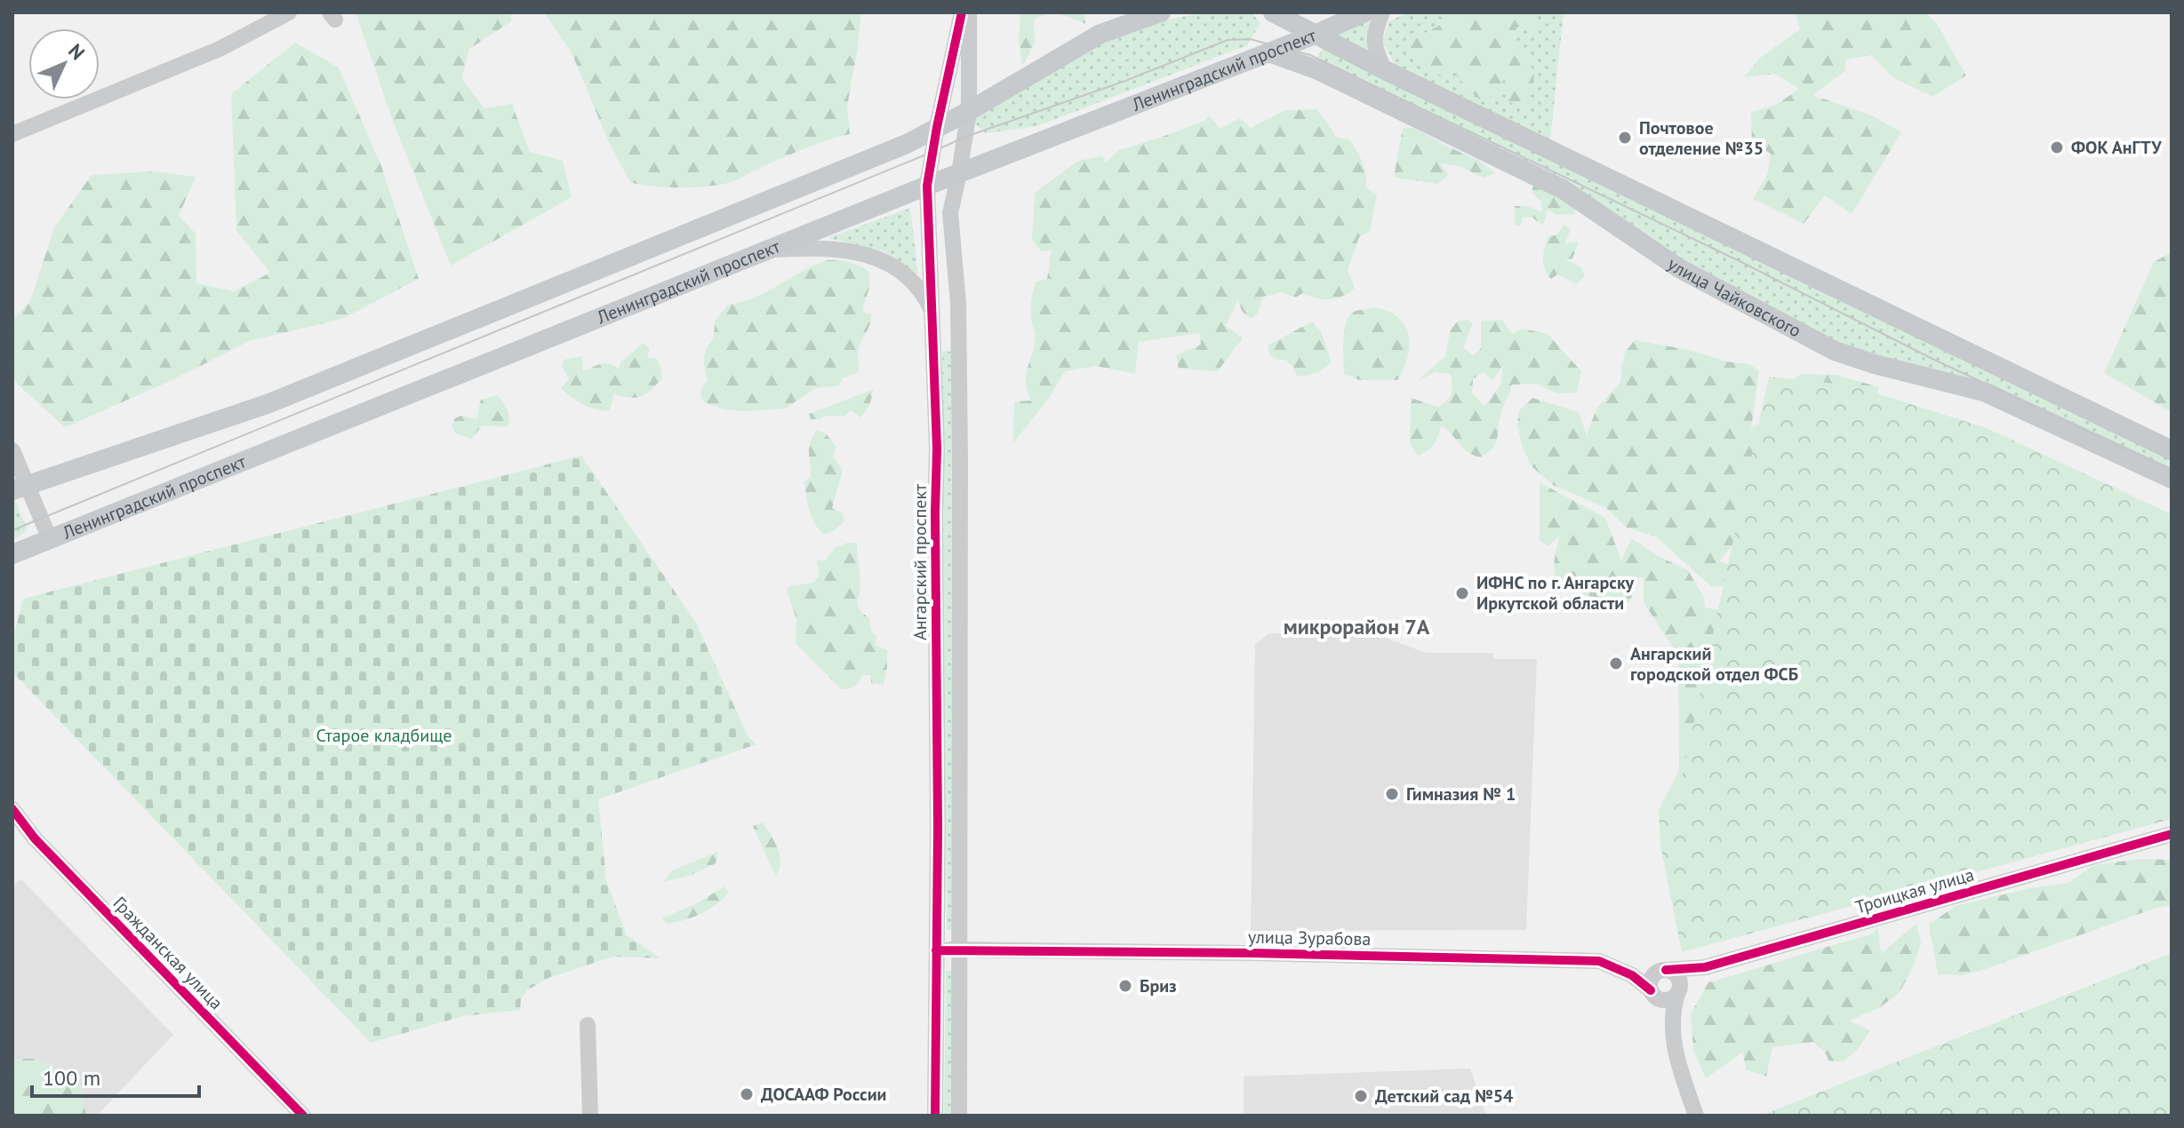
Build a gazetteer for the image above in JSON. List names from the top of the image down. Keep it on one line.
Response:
{"streets":{"main road":["Ленинградский проспект","улица Чайковского"],"street":["Ангарский проспект","Троицкая улица","улица Зурабова","Гражданская улица"]},"crossings":[["Ленинградский проспект","улица Чайковского"],["Ленинградский проспект","Ангарский проспект"],["Ангарский проспект","улица Зурабова"],["Троицкая улица","улица Зурабова"]],"districts":["микрорайон 7А"],"parks":["Старое кладбище"],"places":["Почтовое отделение №35","ФОК АнГТУ","ИФНС по г. Ангарску Иркутской области","Ангарский городской отдел ФСБ","Гимназия № 1","Бриз","ДОСААФ России","Детский сад №54"],"scale_bar":"100 m","north":"top right"}
